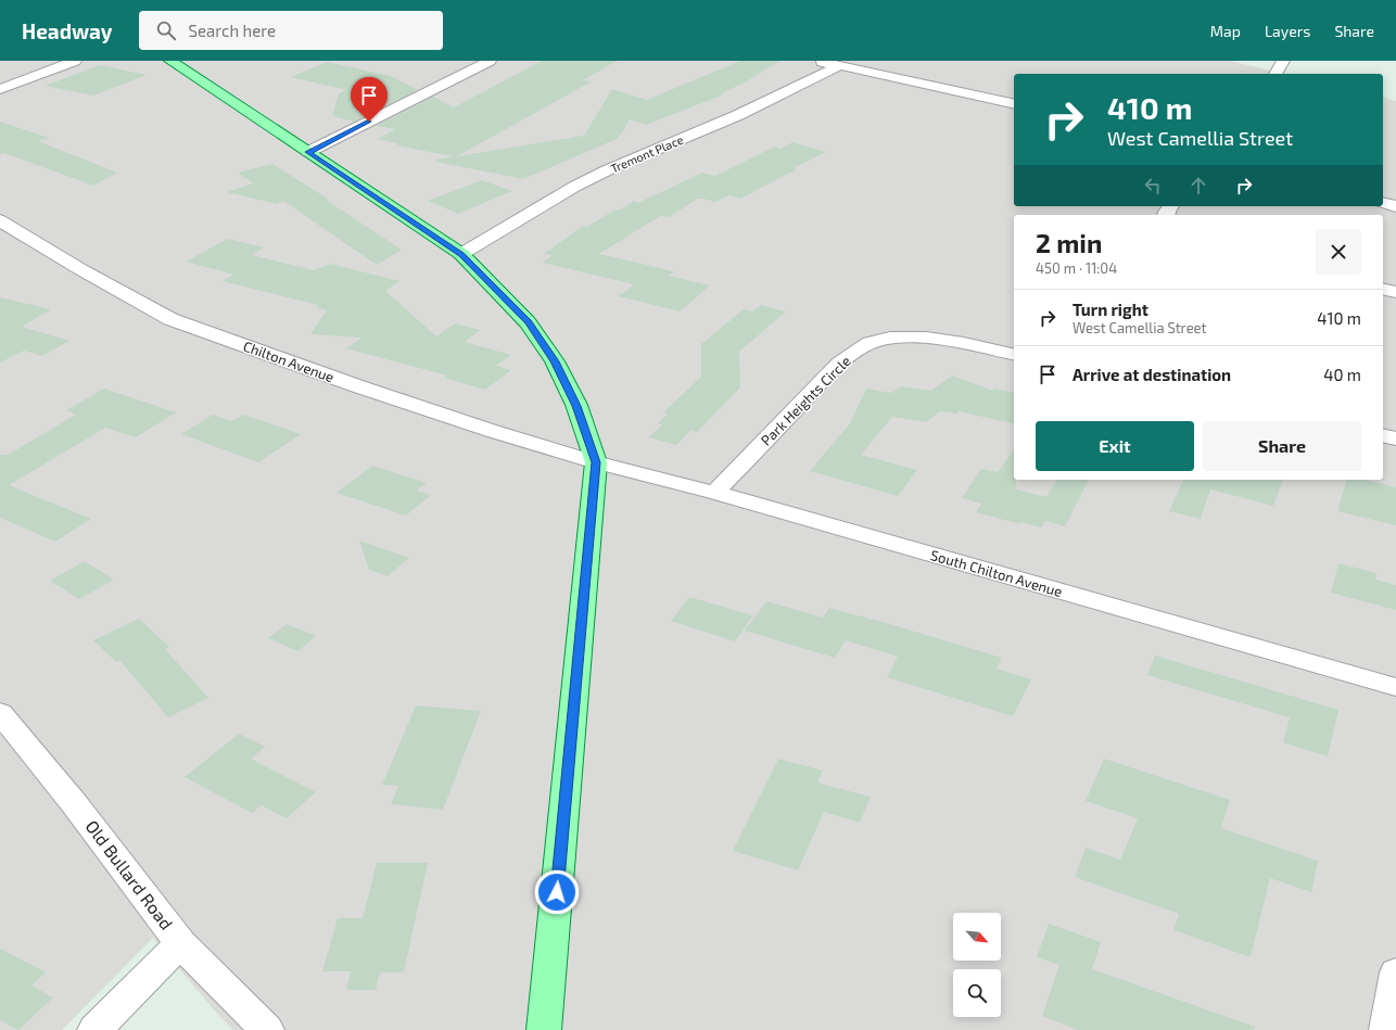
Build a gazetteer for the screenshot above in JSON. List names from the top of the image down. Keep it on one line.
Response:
{"streets":{"street":["Tremont Place","Chilton Avenue","Park Heights Circle","South Chilton Avenue","Old Bullard Road"]},"crossings":[["Chilton Avenue","South Chilton Avenue"],["Park Heights Circle","South Chilton Avenue"]],"north":"bottom right","page":{"header":"Headway","search":"Search here","nav":["Map","Layers","Share"],"turn":["410 m","West Camellia Street"],"heading":["2 min","450 m · 11:04"],"list":[{"name":"Turn right","note":"West Camellia Street","value":"410 m"},{"name":"Arrive at destination","value":"40 m"}],"buttons":["Exit","Share"]}}
